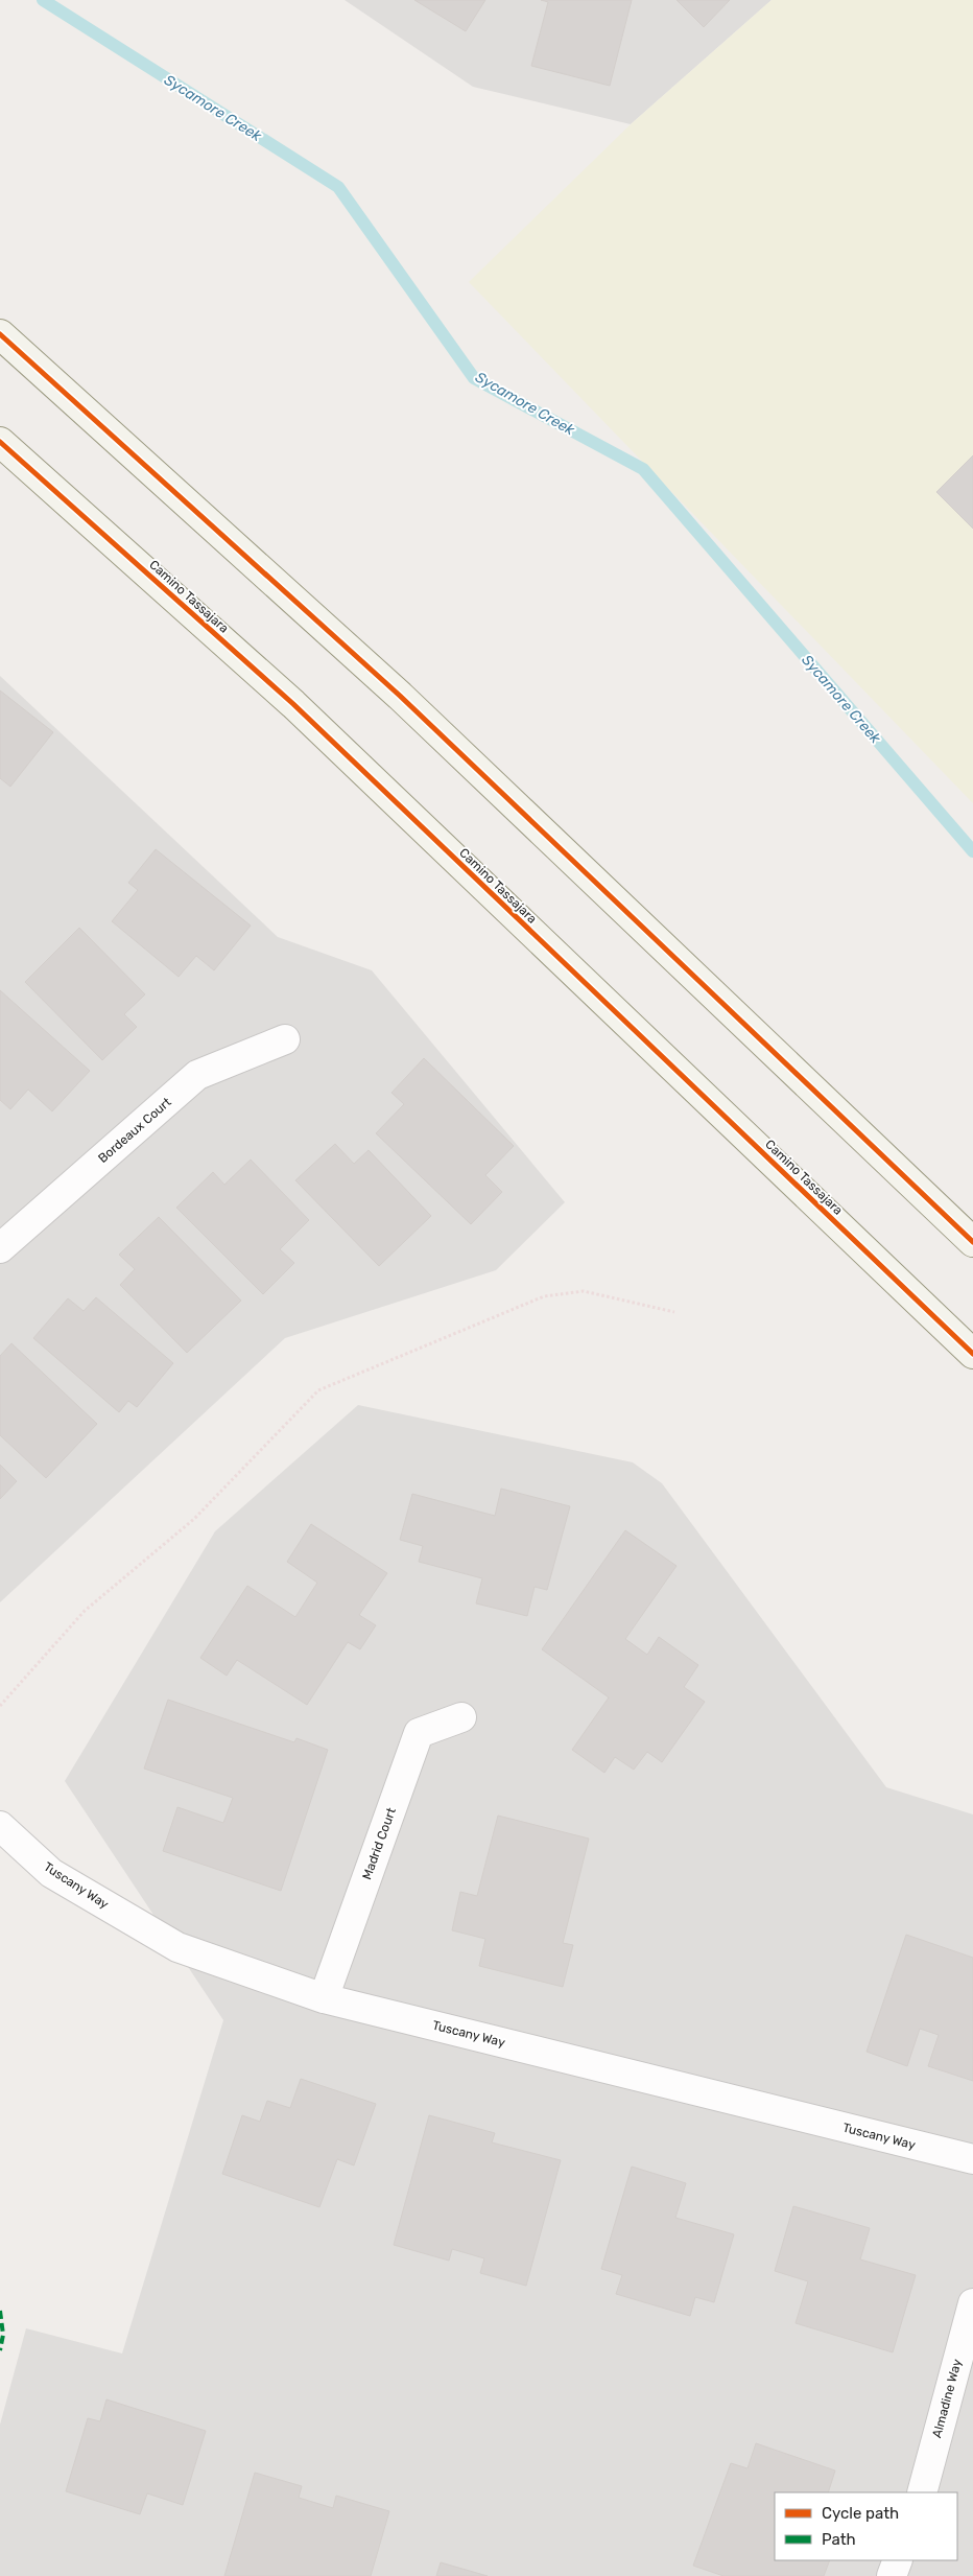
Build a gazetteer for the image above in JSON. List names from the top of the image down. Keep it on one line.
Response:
{"streets":{"main road":["Camino Tassajara"],"street":["Bordeaux Court","Madrid Court","Tuscany Way","Almadine Way"]},"crossings":[["Madrid Court","Tuscany Way"]],"water":["Sycamore Creek"],"legend":["Cycle path","Path"]}
